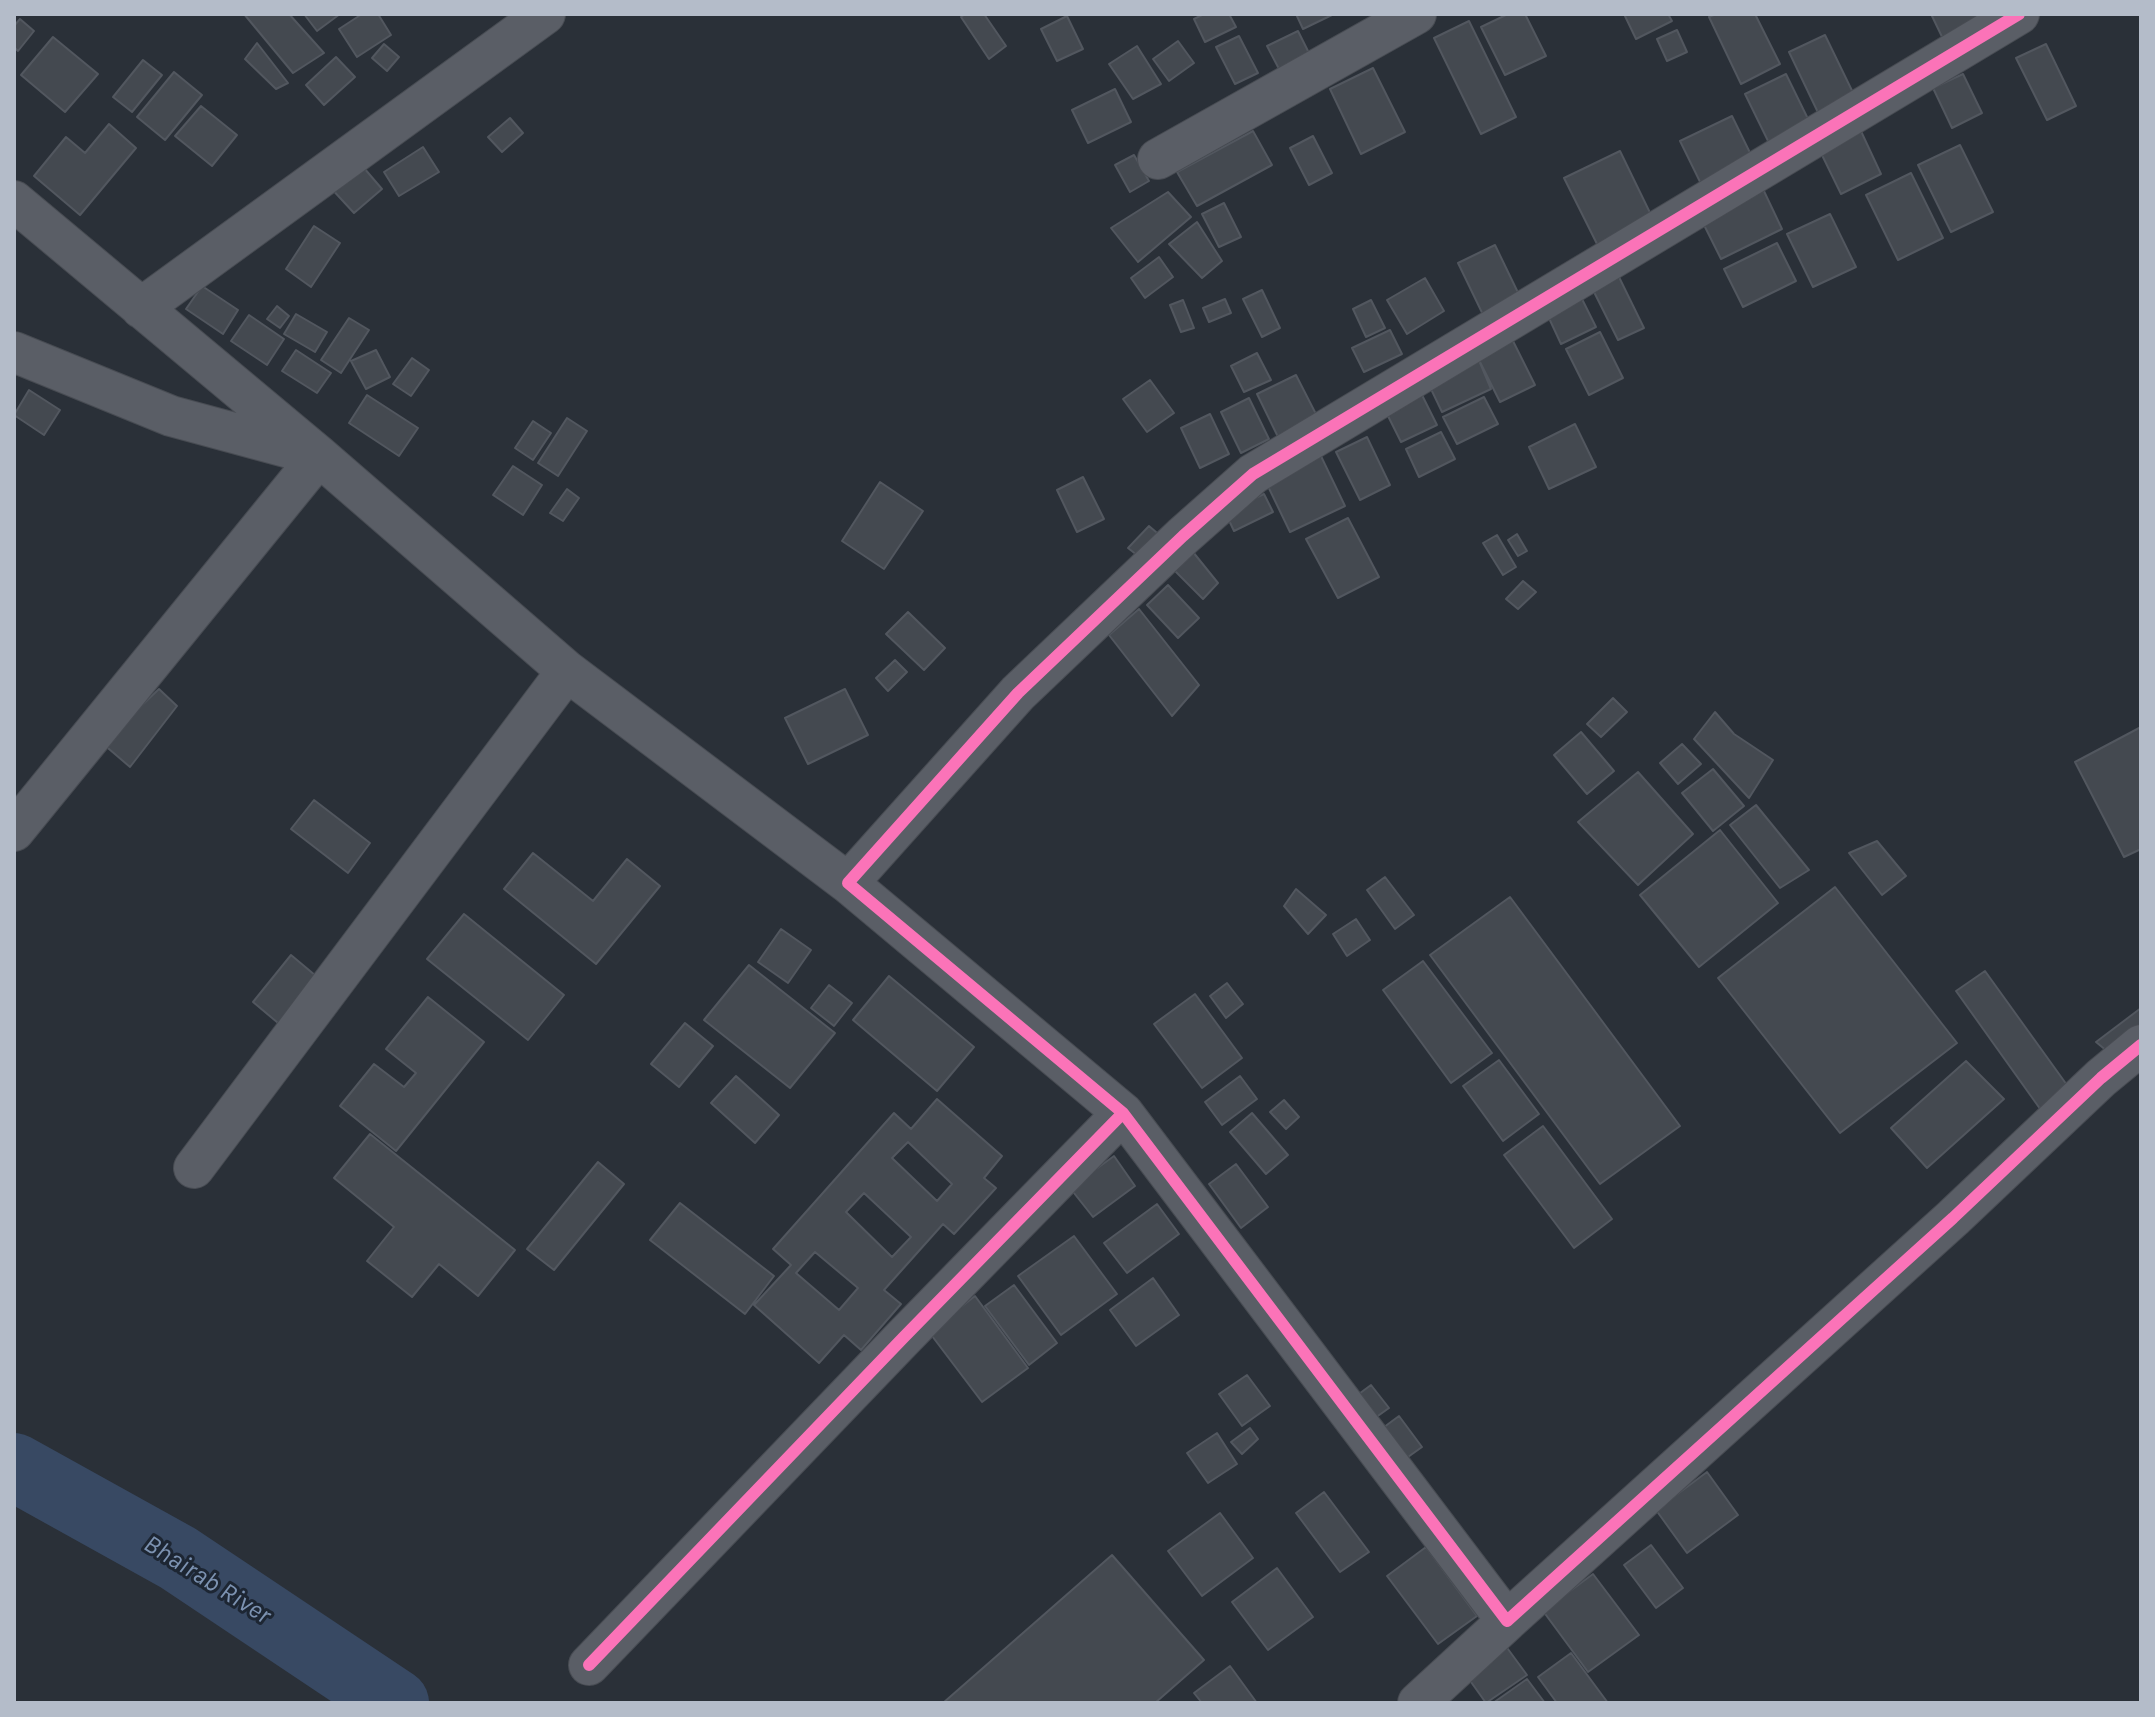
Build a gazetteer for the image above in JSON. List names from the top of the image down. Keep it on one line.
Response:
{"water":["Bhairab River"]}
